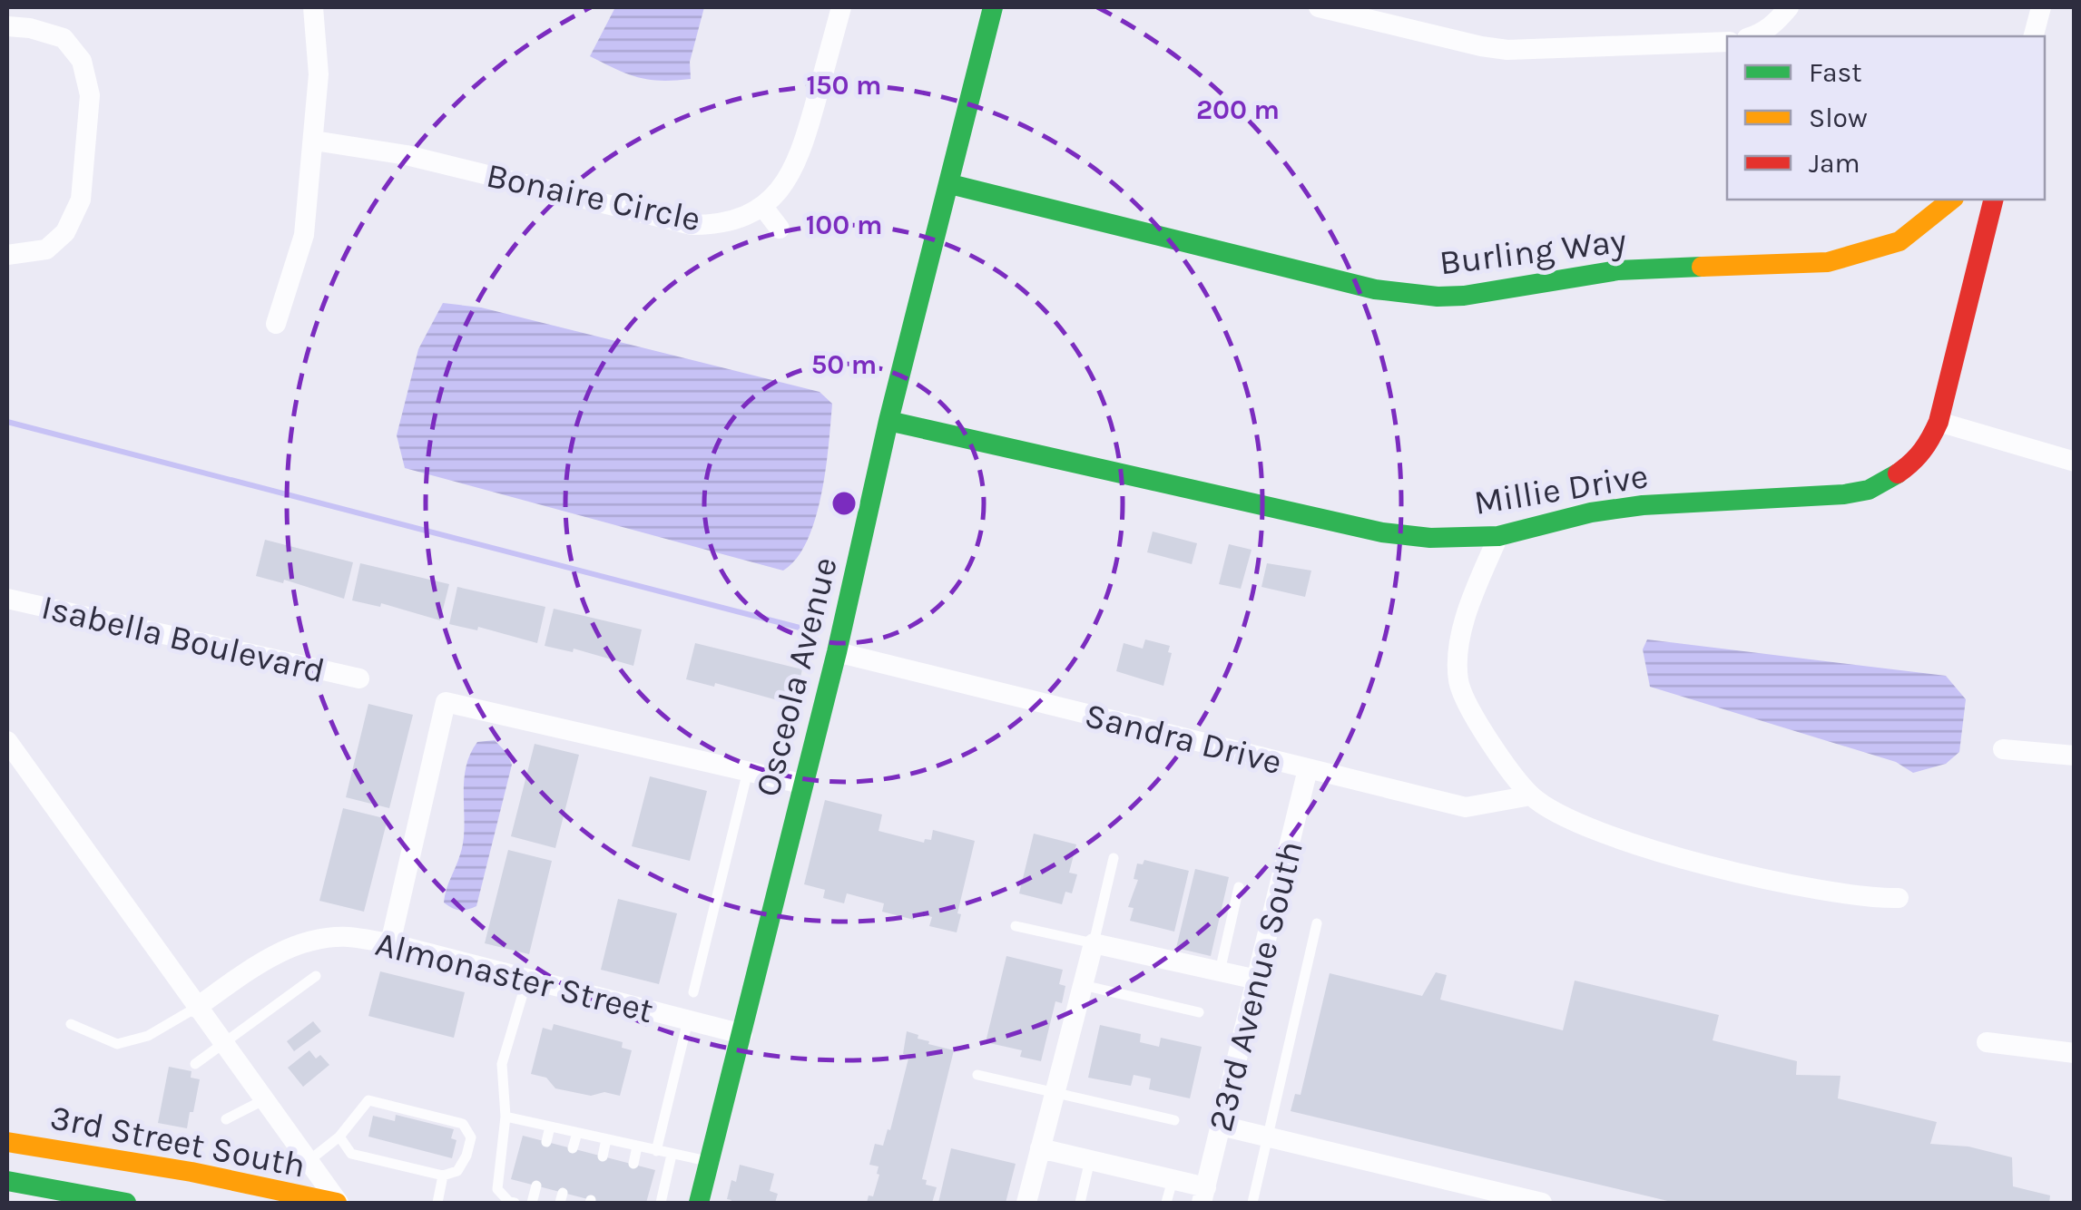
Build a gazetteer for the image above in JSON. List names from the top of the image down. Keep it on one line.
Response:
{"streets":{"street":["Bonaire Circle","Burling Way","Millie Drive","Isabella Boulevard","Osceola Avenue","Sandra Drive","Almonaster Street","23rd Avenue South","3rd Street South"]},"crossings":[["Burling Way","Osceola Avenue"],["Millie Drive","Osceola Avenue"],["Osceola Avenue","Sandra Drive"],["Osceola Avenue","Almonaster Street"],["Sandra Drive","23rd Avenue South"]],"legend":["Fast","Slow","Jam"],"rings":["150 m","200 m","100 m","50 m"]}
